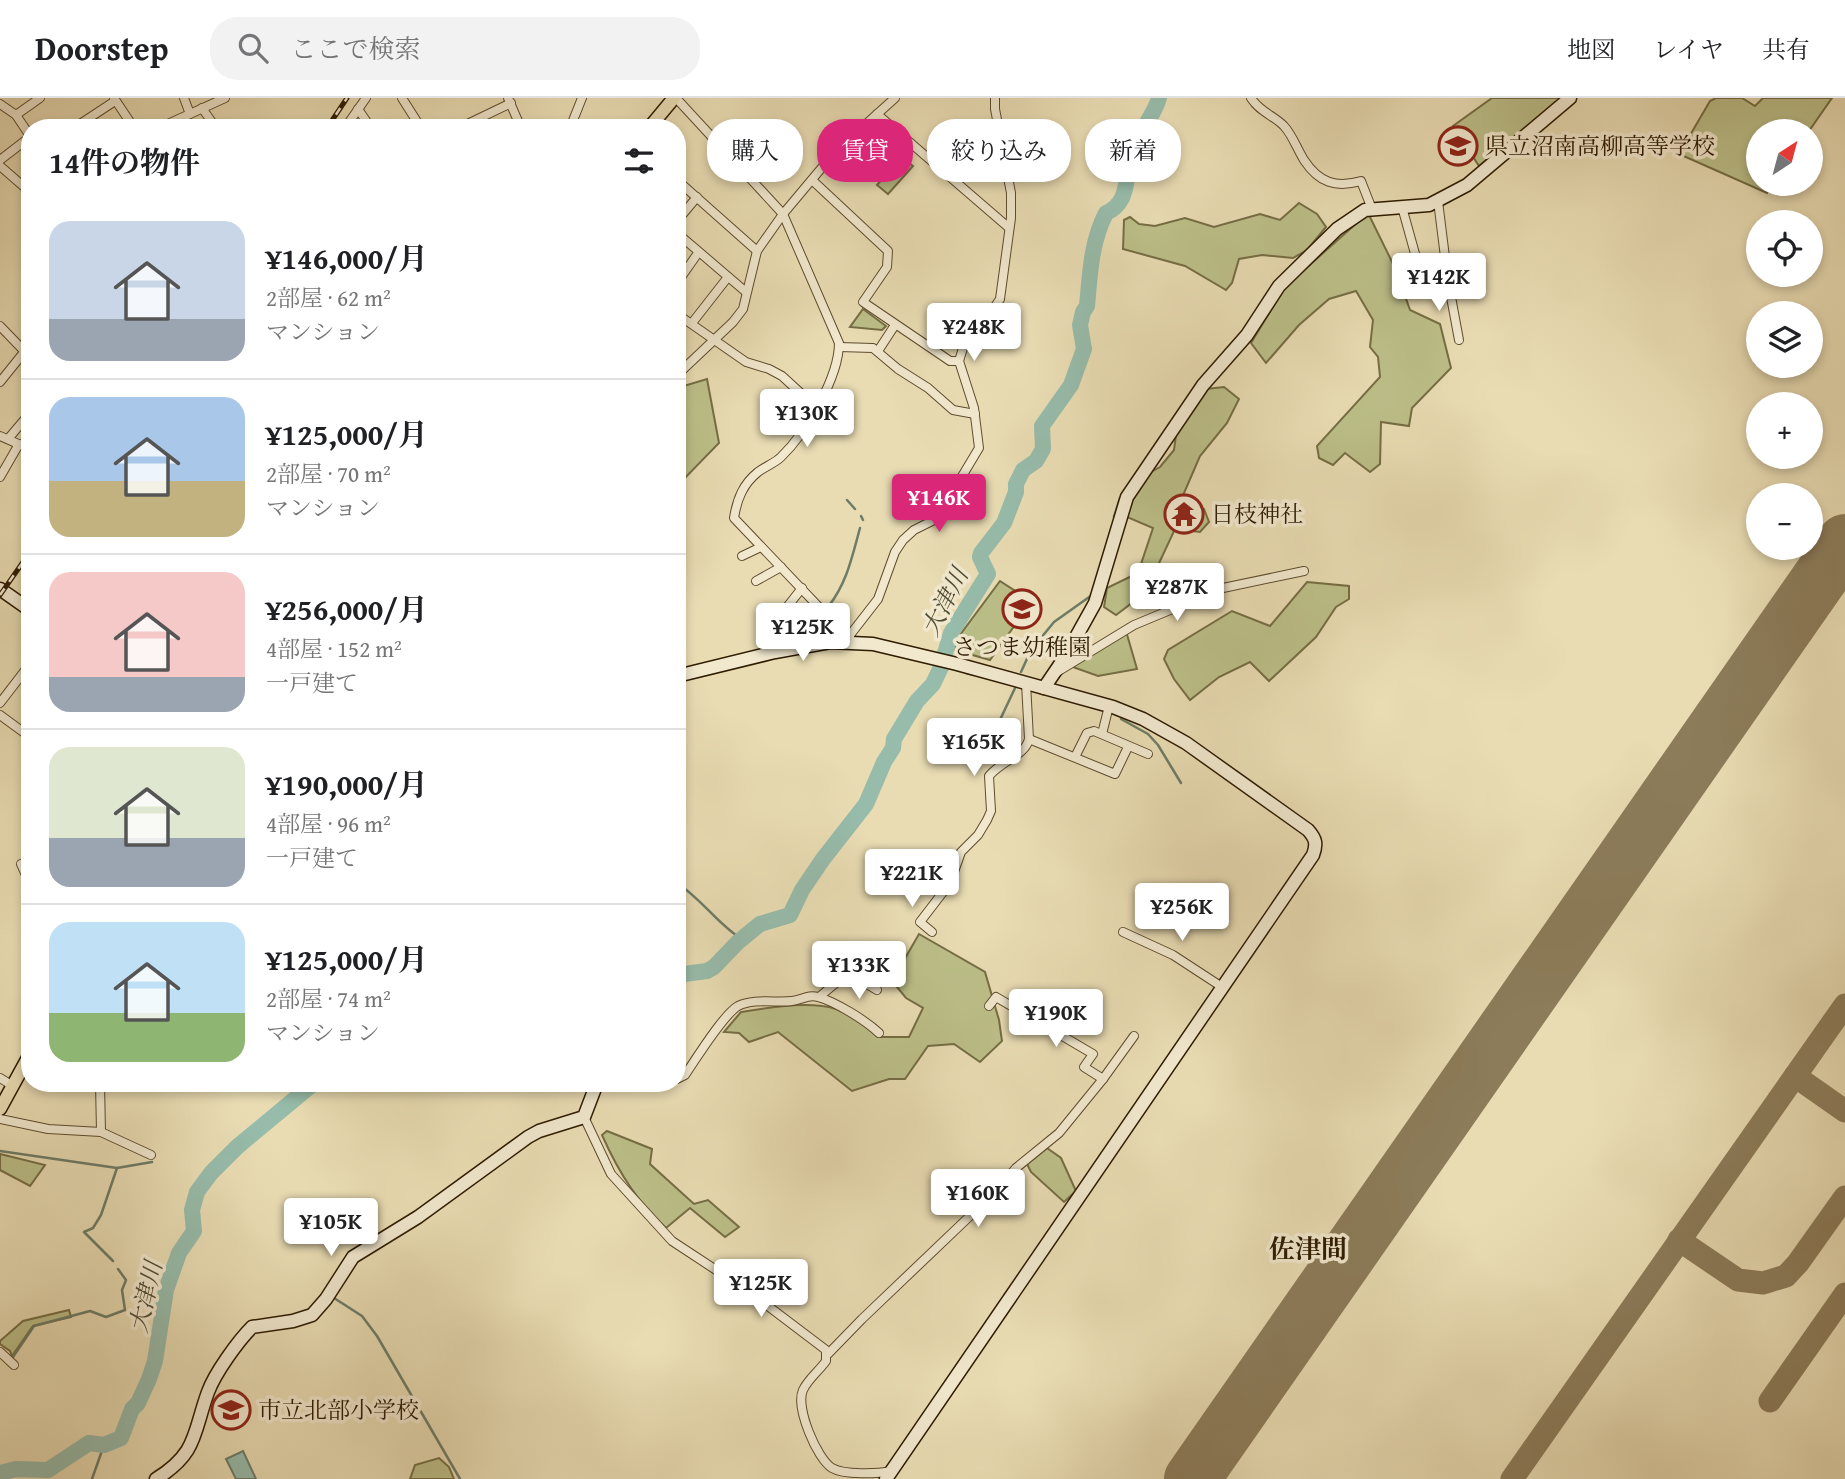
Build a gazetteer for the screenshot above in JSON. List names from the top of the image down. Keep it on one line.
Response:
{"districts":["佐津間"],"water":["大津川"],"places":{"school or university":["県立沼南高柳高等学校","さつま幼稚園","市立北部小学校"],"temple":["日枝神社"]},"north":"top right","page":{"header":"Doorstep","search":"ここで検索","nav":["地図","レイヤ","共有"],"map_buttons":["+","−"],"chip":["購入","賃貸","絞り込み","新着"],"heading":"14件の物件","list":[{"name":"¥146,000/月","note":"2部屋 · 62 m² · マンション"},{"name":"¥125,000/月","note":"2部屋 · 70 m² · マンション"},{"name":"¥256,000/月","note":"4部屋 · 152 m² · 一戸建て"},{"name":"¥190,000/月","note":"4部屋 · 96 m² · 一戸建て"},{"name":"¥125,000/月","note":"2部屋 · 74 m² · マンション"}],"price":["¥142K","¥248K","¥130K","¥146K","¥287K","¥125K","¥165K","¥221K","¥256K","¥133K","¥190K","¥160K","¥105K","¥125K"]}}
